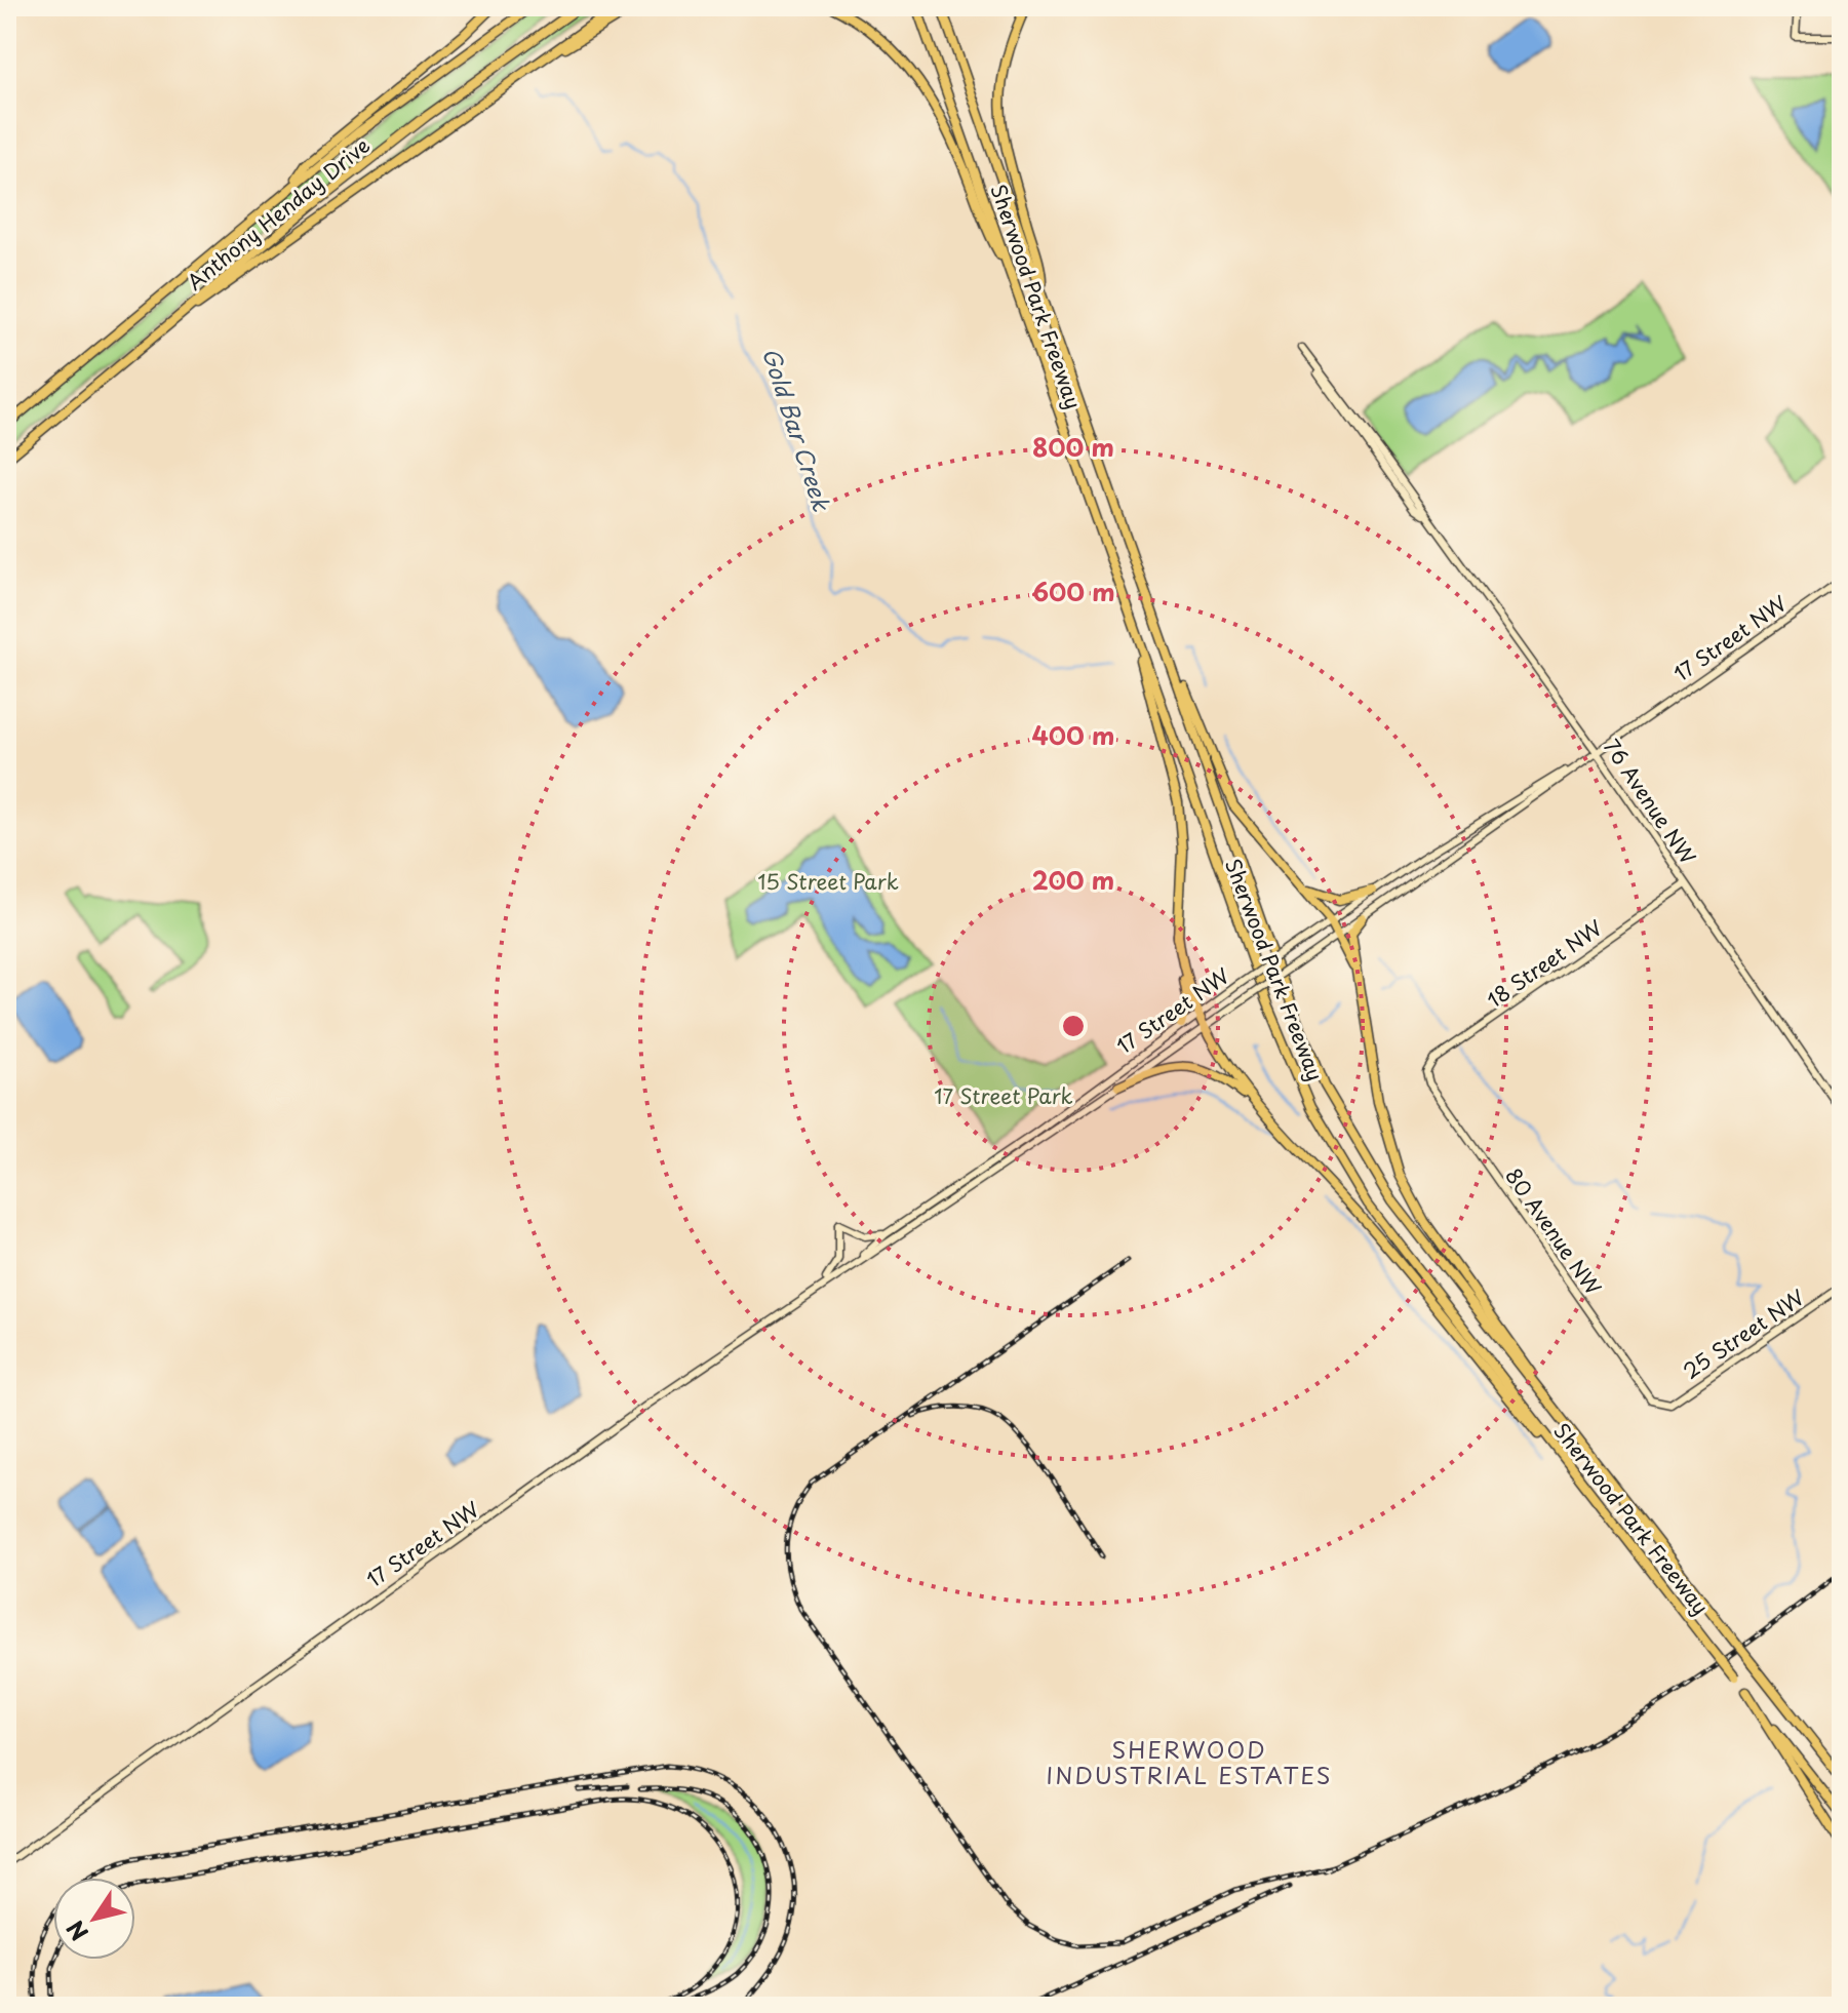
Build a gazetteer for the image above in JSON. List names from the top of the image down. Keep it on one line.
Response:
{"streets":{"highway":["Anthony Henday Drive","Sherwood Park Freeway"],"main road":["17 Street NW","76 Avenue NW","18 Street NW","80 Avenue NW","25 Street NW"]},"crossings":[["17 Street NW","76 Avenue NW"],["76 Avenue NW","18 Street NW"],["18 Street NW","80 Avenue NW"],["80 Avenue NW","25 Street NW"]],"districts":["SHERWOOD INDUSTRIAL ESTATES"],"water":["Gold Bar Creek"],"parks":["15 Street Park","17 Street Park"],"north":"bottom left","rings":["800 m","600 m","400 m","200 m"]}
